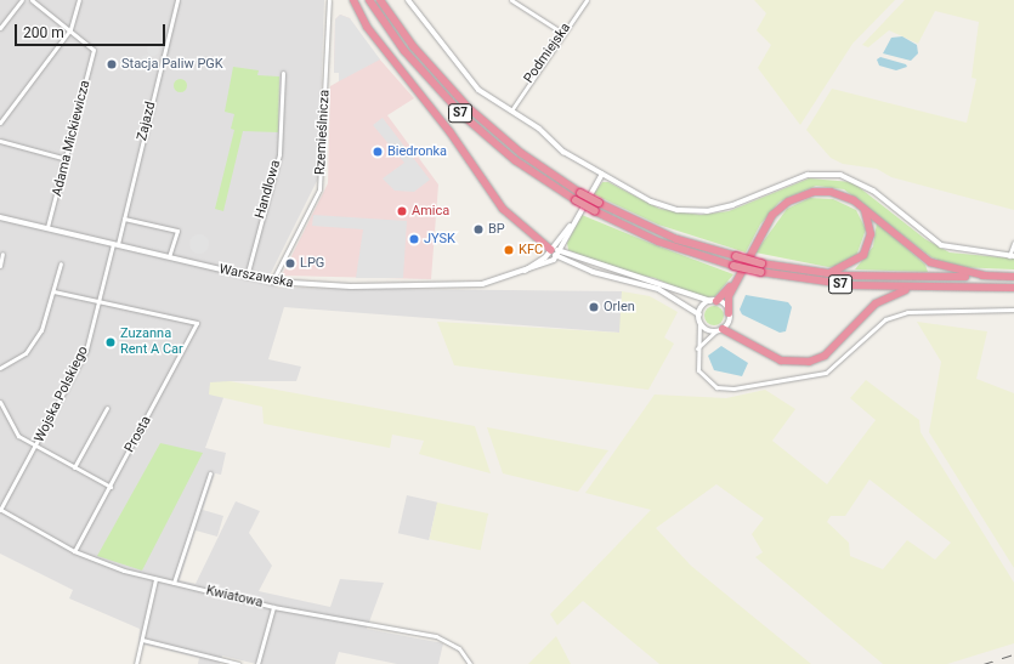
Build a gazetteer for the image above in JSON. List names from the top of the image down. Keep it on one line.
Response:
{"streets":{"highway":["S7"],"street":["Podmiejska","Zajazd","Rzemieślnicza","Adama Mickiewicza","Handlowa","Warszawska","Wojska Polskiego","Prosta","Kwiatowa"]},"crossings":[["Zajazd","Warszawska"],["Zajazd","Wojska Polskiego"],["Rzemieślnicza","Warszawska"],["Adama Mickiewicza","Warszawska"],["Handlowa","Warszawska"],["Warszawska","Wojska Polskiego"],["Wojska Polskiego","Prosta"],["Wojska Polskiego","Kwiatowa"],["Prosta","Kwiatowa"]],"places":["Stacja Paliw PGK","Biedronka","Amica","BP","JYSK","KFC","LPG","Orlen","Zuzanna Rent A Car"],"scale_bar":"200 m"}
